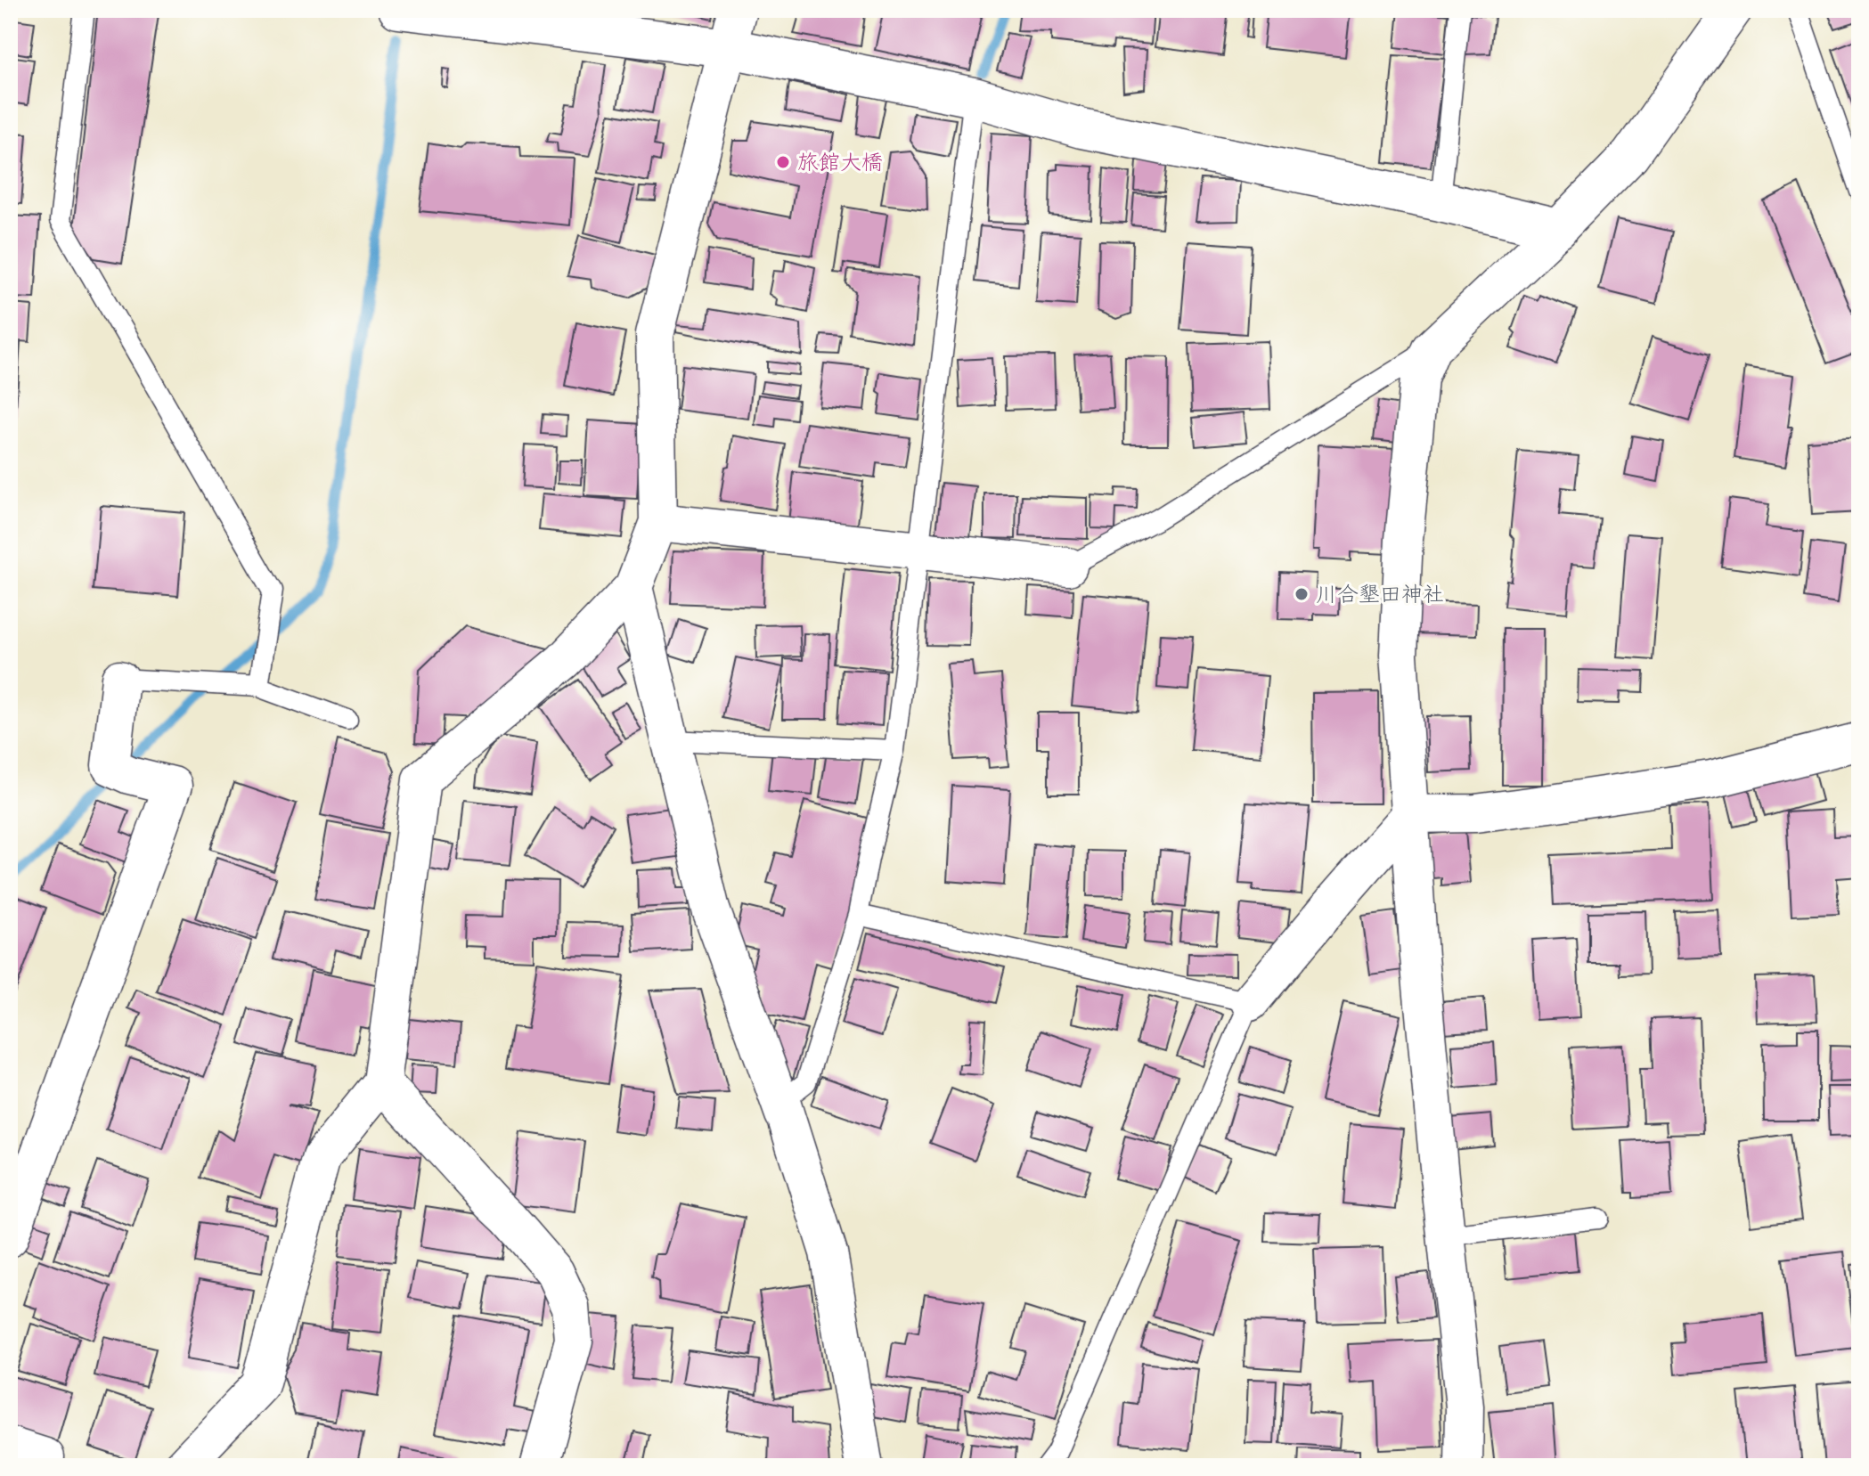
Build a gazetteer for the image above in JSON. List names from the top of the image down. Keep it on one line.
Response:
{"places":["旅館大橋","川合墾田神社"]}
